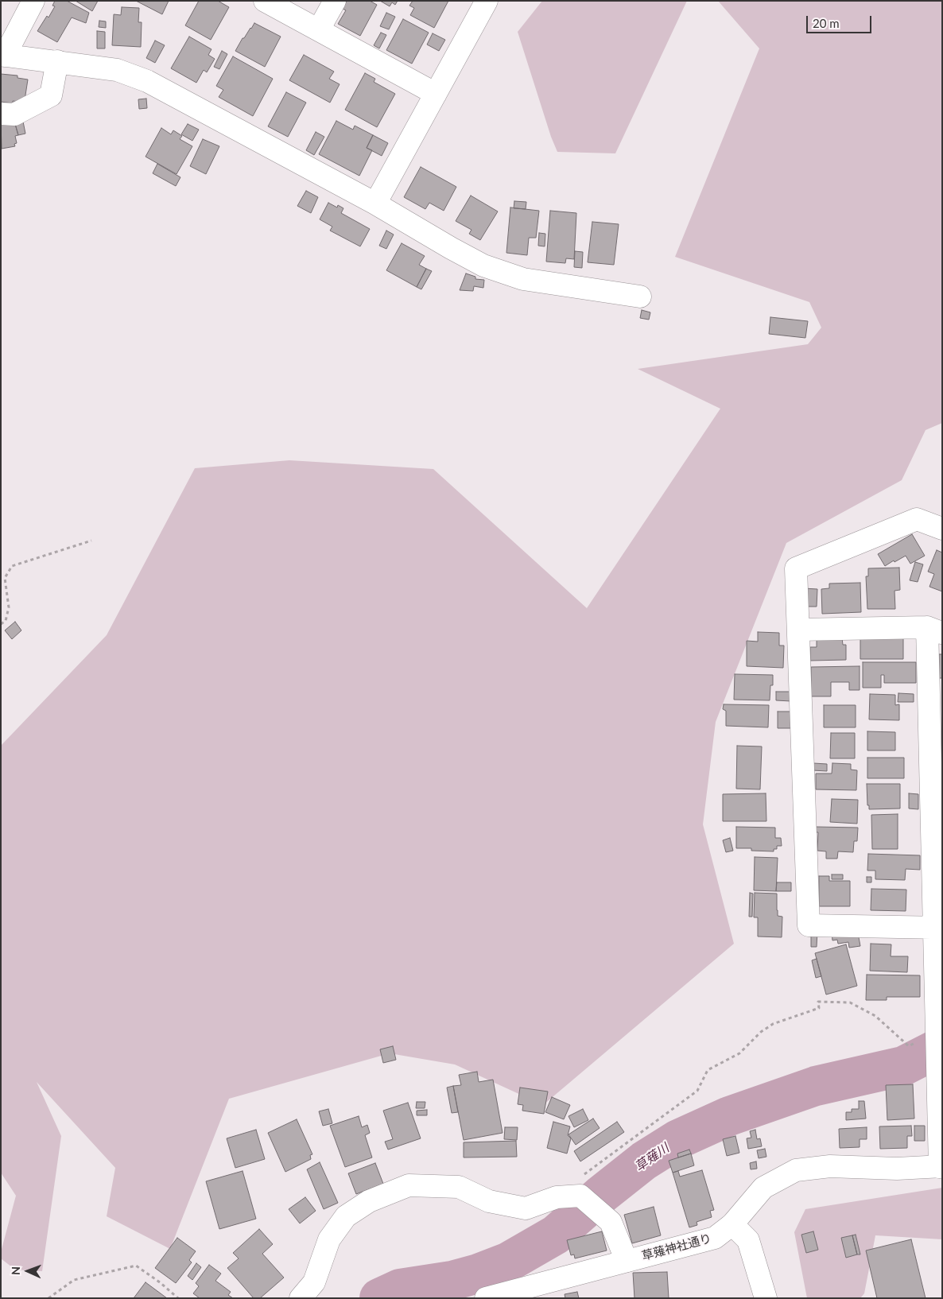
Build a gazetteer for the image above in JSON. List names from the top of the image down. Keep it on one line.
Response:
{"streets":{"street":["草薙神社通り"]},"water":["草薙川"],"scale_bar":"20 m","north":"left"}
